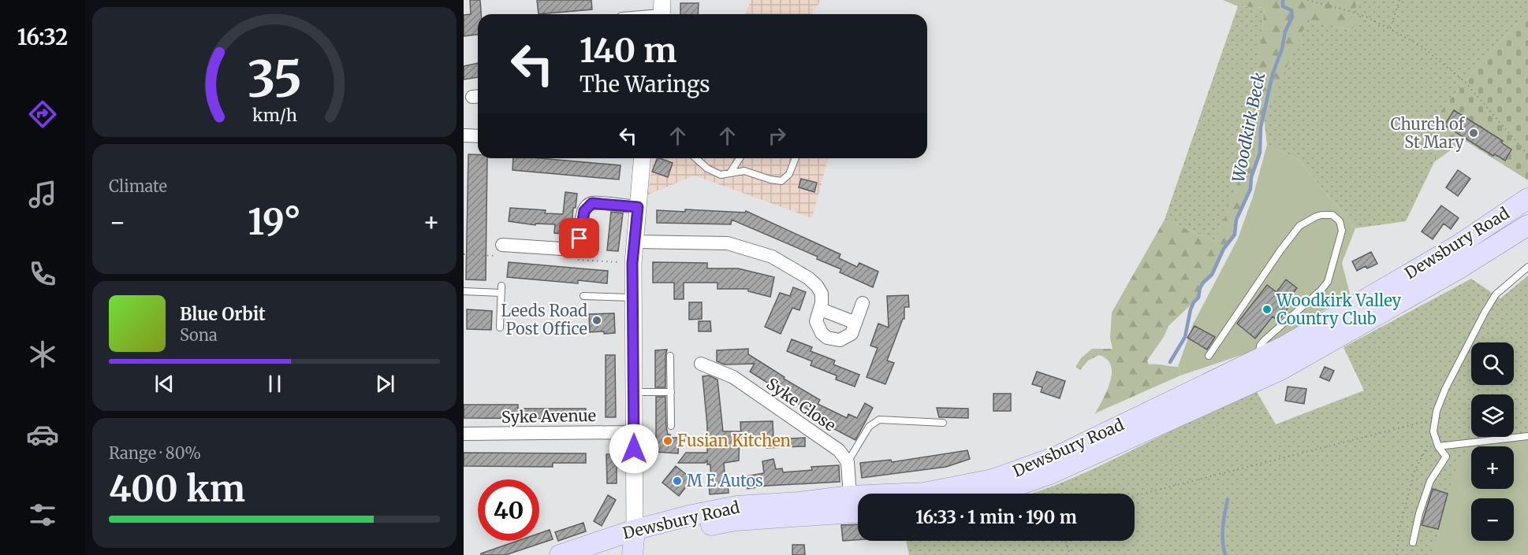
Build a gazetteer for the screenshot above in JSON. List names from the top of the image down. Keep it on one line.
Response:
{"streets":{"main road":["Dewsbury Road"],"street":["Syke Close","Syke Avenue"]},"water":["Woodkirk Beck"],"places":["Church of St Mary","Woodkirk Valley Country Club","Leeds Road Post Office","Fusian Kitchen","M E Autos"],"page":{"tabs":"16:32","turn":["140 m","The Warings"],"tile":["Climate",["Range · 80%","400 km"]],"heat":["−","19°","+"],"song":["Blue Orbit","Sona"],"map_buttons":["+","−"],"limit":"40","trip":"16:33 · 1 min · 190 m","gauge":["35","km/h"]}}
